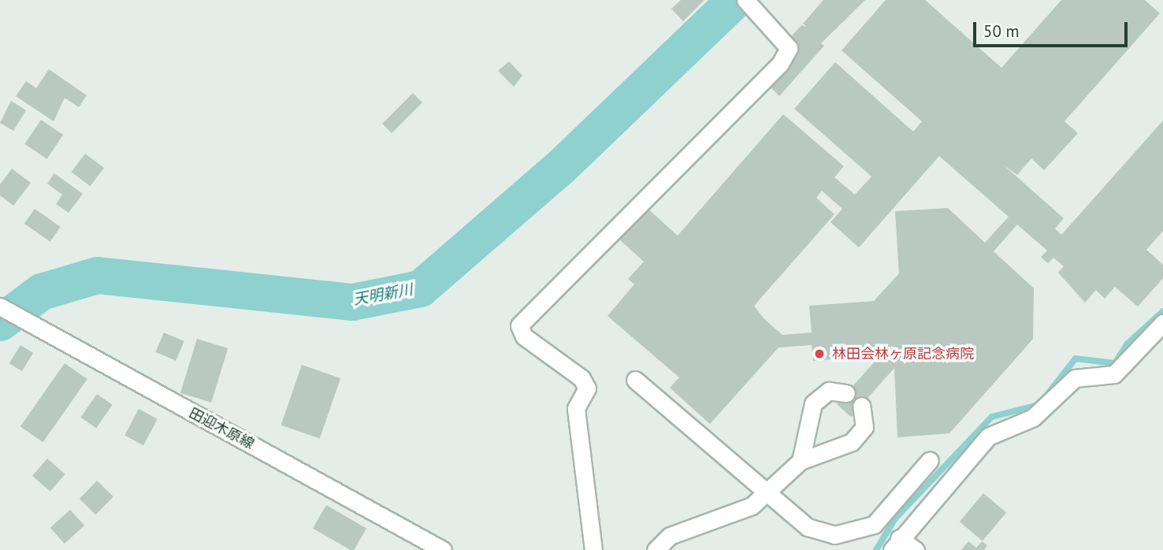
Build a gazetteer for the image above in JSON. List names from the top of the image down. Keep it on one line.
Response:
{"streets":{"street":["田迎木原線"]},"water":["天明新川"],"places":["林田会林ヶ原記念病院"],"scale_bar":"50 m"}
